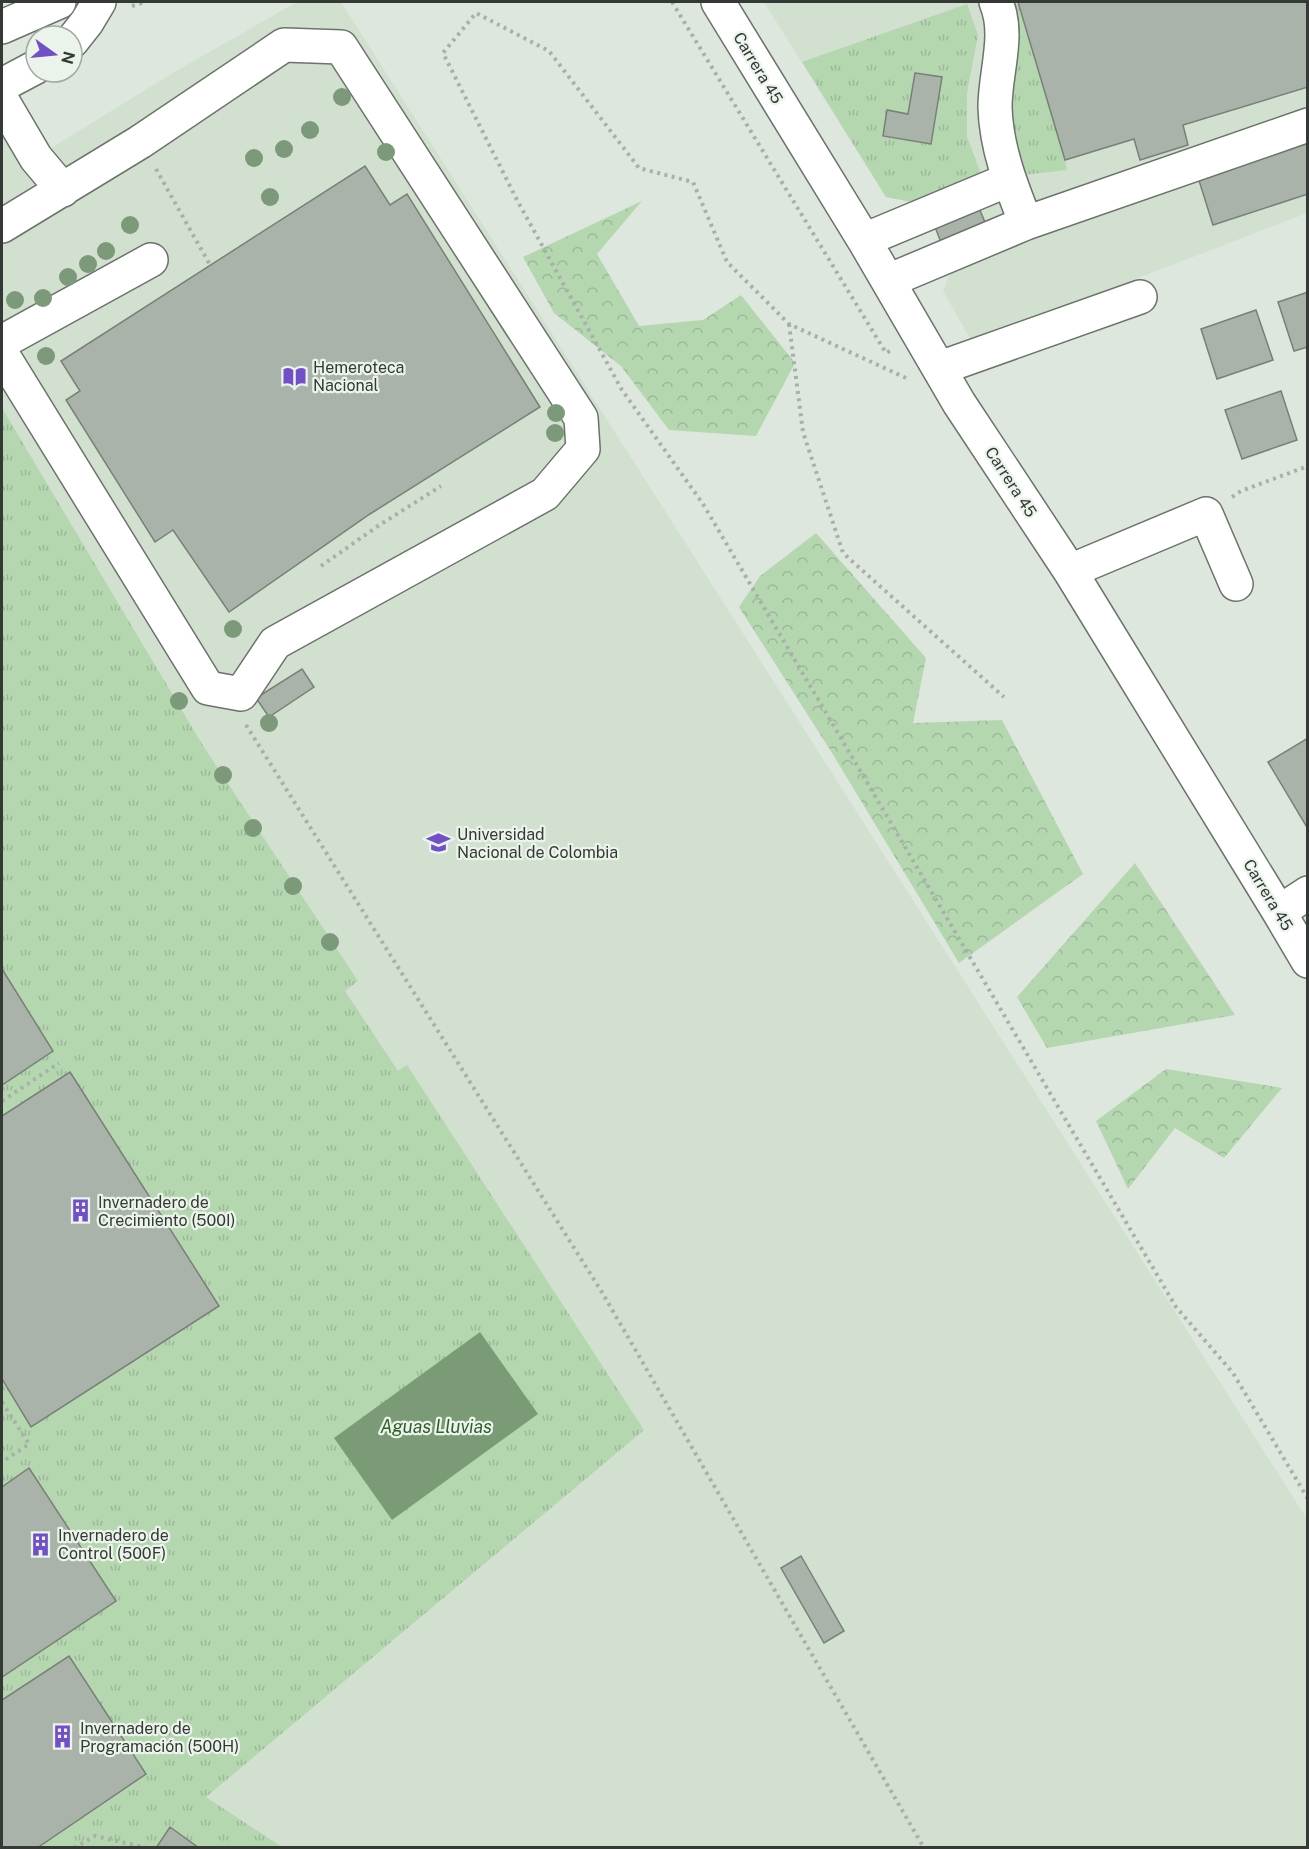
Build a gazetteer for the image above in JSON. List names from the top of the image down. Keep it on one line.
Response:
{"streets":{"street":["Carrera 45"]},"water":["Aguas Lluvias"],"places":{"library":["Hemeroteca Nacional"],"school or university":["Universidad Nacional de Colombia"],"building":["Invernadero de Crecimiento (500I)","Invernadero de Control (500F)","Invernadero de Programación (500H)"]},"north":"right"}
